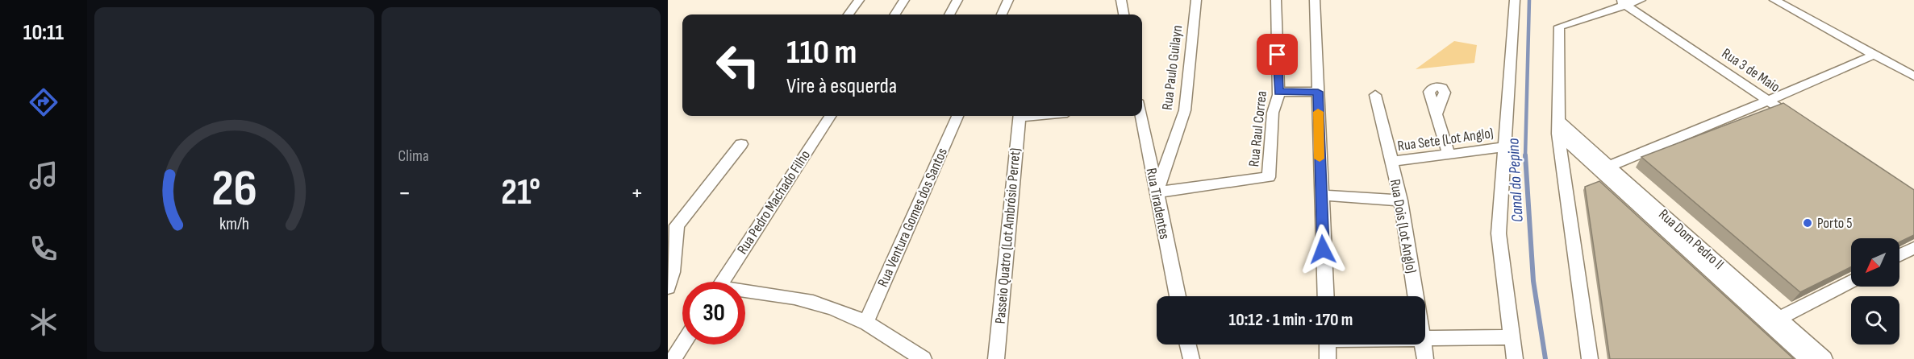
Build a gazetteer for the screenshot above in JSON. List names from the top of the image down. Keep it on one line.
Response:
{"streets":{"street":["Rua Paulo Guilayn","Rua 3 de Maio","Rua Raul Correa","Rua Sete (Lot Anglo)","Rua Pedro Machado Filho","Rua Tiradentes","Rua Ventura Gomes dos Santos","Rua Dois (Lot Anglo)","Passeio Quatro (Lot Ambrósio Perret)","Rua Dom Pedro II"]},"crossings":[["Rua Paulo Guilayn","Rua Raul Correa"],["Rua Paulo Guilayn","Rua Tiradentes"],["Rua Raul Correa","Rua Tiradentes"],["Rua Sete (Lot Anglo)","Rua Dois (Lot Anglo)"]],"water":["Canal do Pepino"],"places":["Porto 5"],"north":"bottom left","page":{"tabs":"10:11","tile":"Clima","turn":["110 m","Vire à esquerda"],"heat":["−","21°","+"],"limit":"30","trip":"10:12 · 1 min · 170 m","gauge":["26","km/h"]}}
